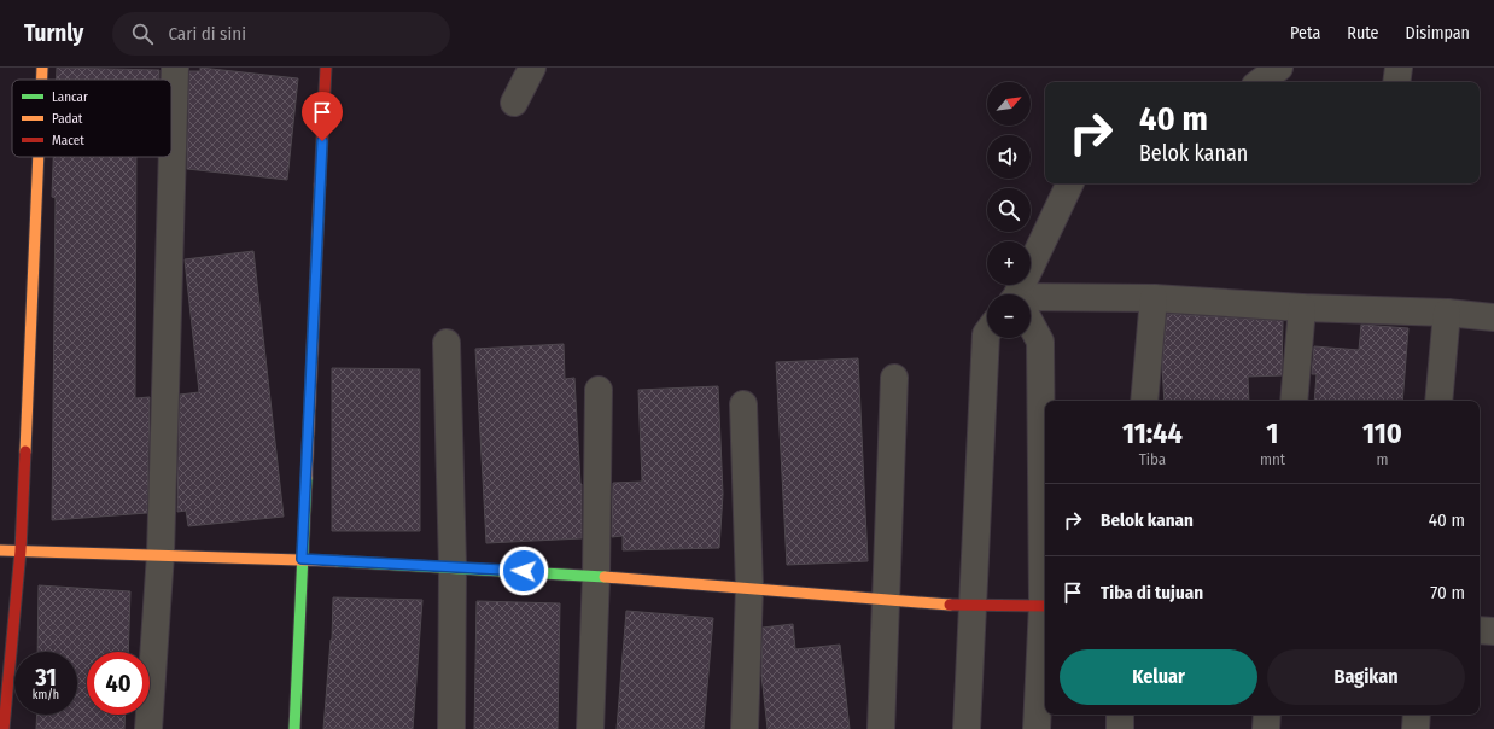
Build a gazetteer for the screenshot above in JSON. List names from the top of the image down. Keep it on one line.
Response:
{"legend":["Lancar","Padat","Macet"],"north":"top right","page":{"header":"Turnly","search":"Cari di sini","nav":["Peta","Rute","Disimpan"],"map_buttons":["+","−"],"turn":["40 m","Belok kanan"],"eta":["11:44","Tiba","1","mnt","110","m"],"list":[{"name":"Belok kanan","value":"40 m"},{"name":"Tiba di tujuan","value":"70 m"}],"buttons":["Keluar","Bagikan"],"speed":"31 km/h","limit":"40"}}
